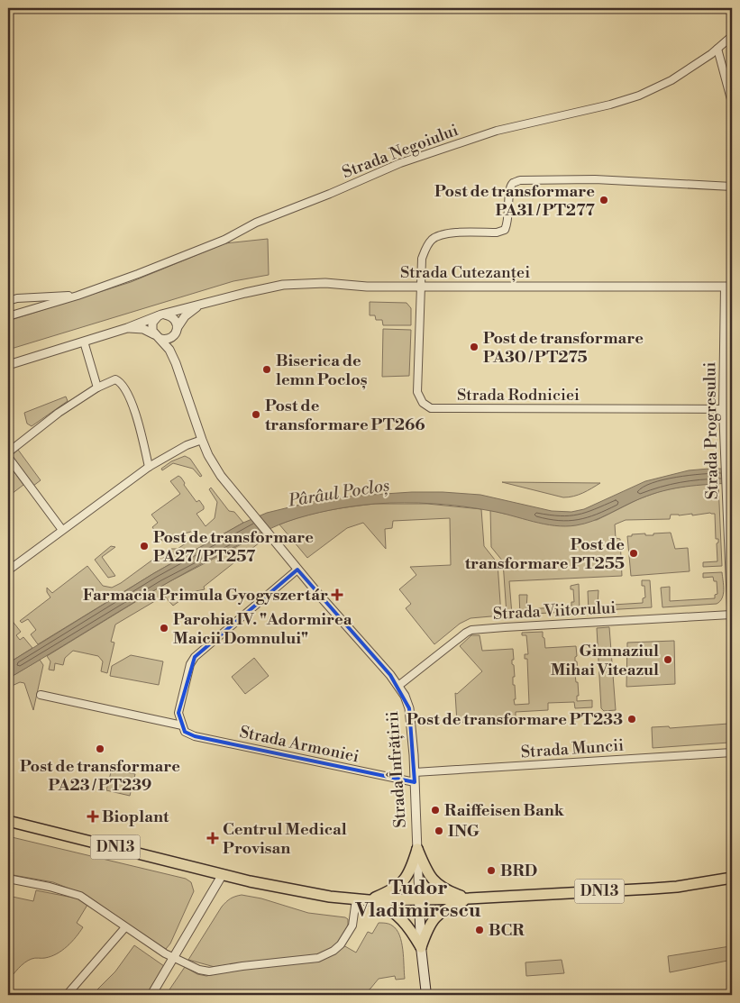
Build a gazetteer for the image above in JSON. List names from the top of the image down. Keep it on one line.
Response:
{"streets":{"main road":["DN13"],"street":["Strada Negoiului","Strada Cutezanței","Strada Rodniciei","Strada Progresului","Strada Viitorului","Strada Armoniei","Strada Muncii","Strada Înfrățirii"]},"crossings":[["Strada Cutezanței","Strada Rodniciei"],["Strada Cutezanței","Strada Progresului"],["Strada Cutezanței","Strada Înfrățirii"],["Strada Rodniciei","Strada Progresului"],["Strada Progresului","Strada Viitorului"],["Strada Viitorului","Strada Înfrățirii"],["Strada Armoniei","Strada Înfrățirii"],["Strada Muncii","Strada Înfrățirii"],["Strada Înfrățirii","DN13"]],"districts":["Tudor Vladimirescu"],"water":["Pârâul Pocloș"],"places":{"other":["Post de transformare PA31 / PT277","Post de transformare PA30 / PT275","Biserica de lemn Pocloș","Post de transformare PT266","Post de transformare PA27 / PT257","Post de transformare PT255","Parohia IV. \"Adormirea Maicii Domnului\"","Gimnaziul Mihai Viteazul","Post de transformare PT233","Post de transformare PA23 / PT239","Raiffeisen Bank","ING","BRD","BCR"],"health":["Farmacia Primula Gyogyszertár","Bioplant","Centrul Medical Provisan"]}}
